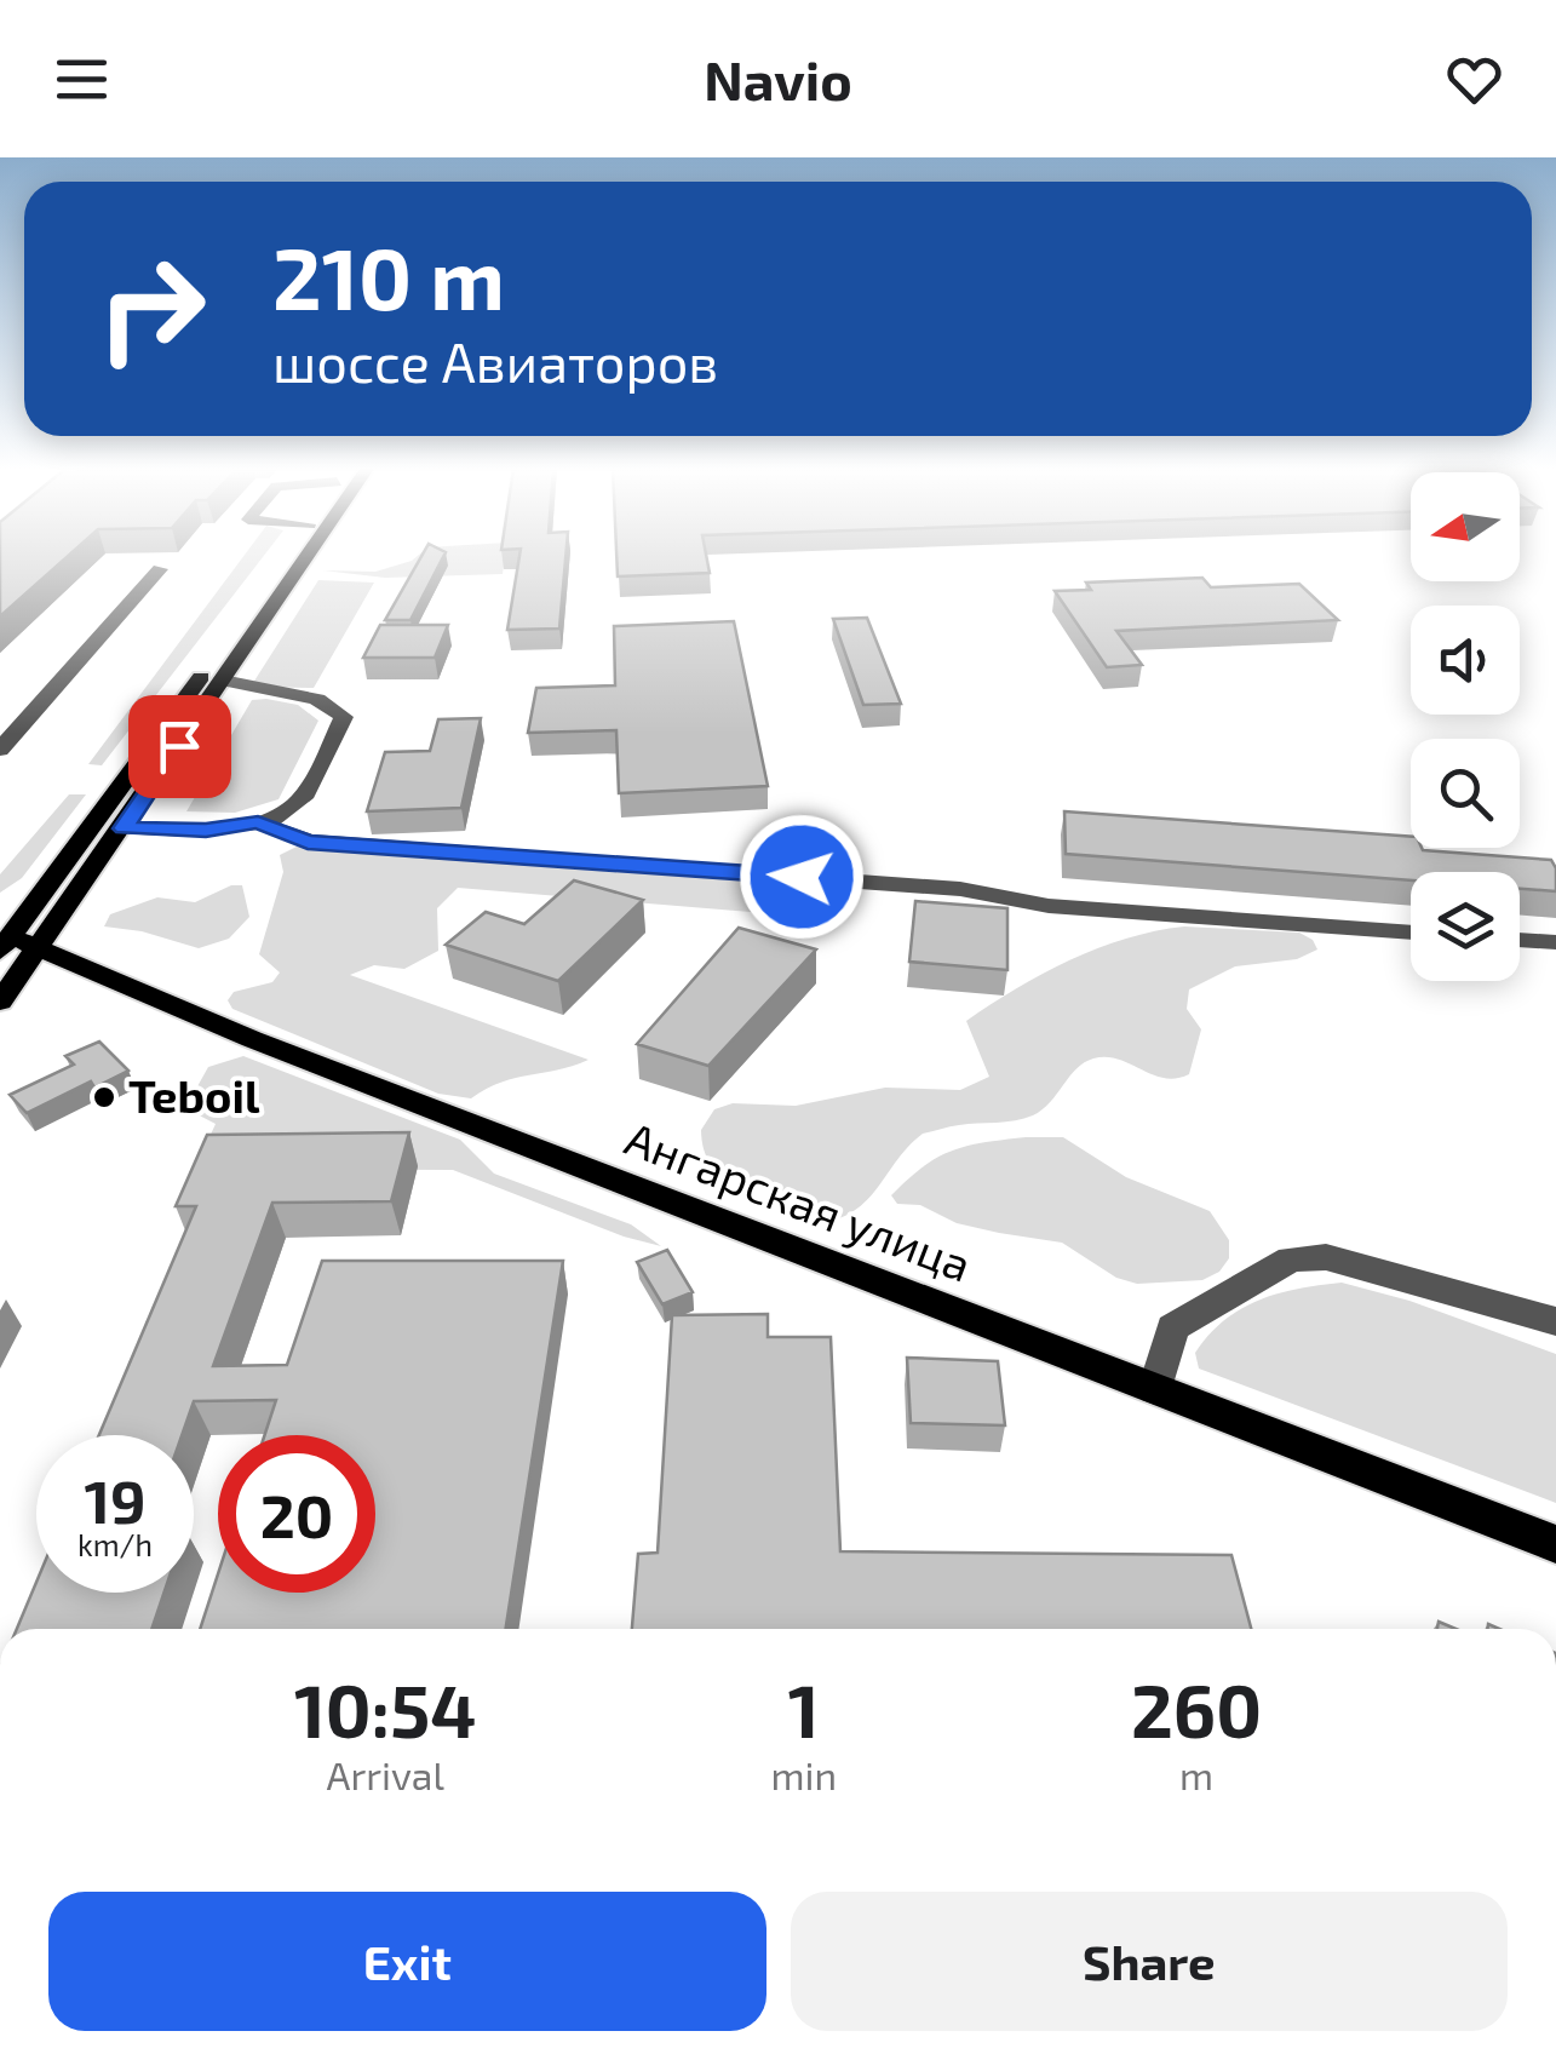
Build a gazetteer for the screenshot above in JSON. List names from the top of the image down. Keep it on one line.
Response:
{"streets":{"main road":["Ангарская улица"]},"places":["Teboil"],"north":"left","page":{"header":"Navio","turn":["210 m","шоссе Авиаторов"],"speed":"19 km/h","limit":"20","eta":["10:54","Arrival","1","min","260","m"],"buttons":["Exit","Share"]}}
